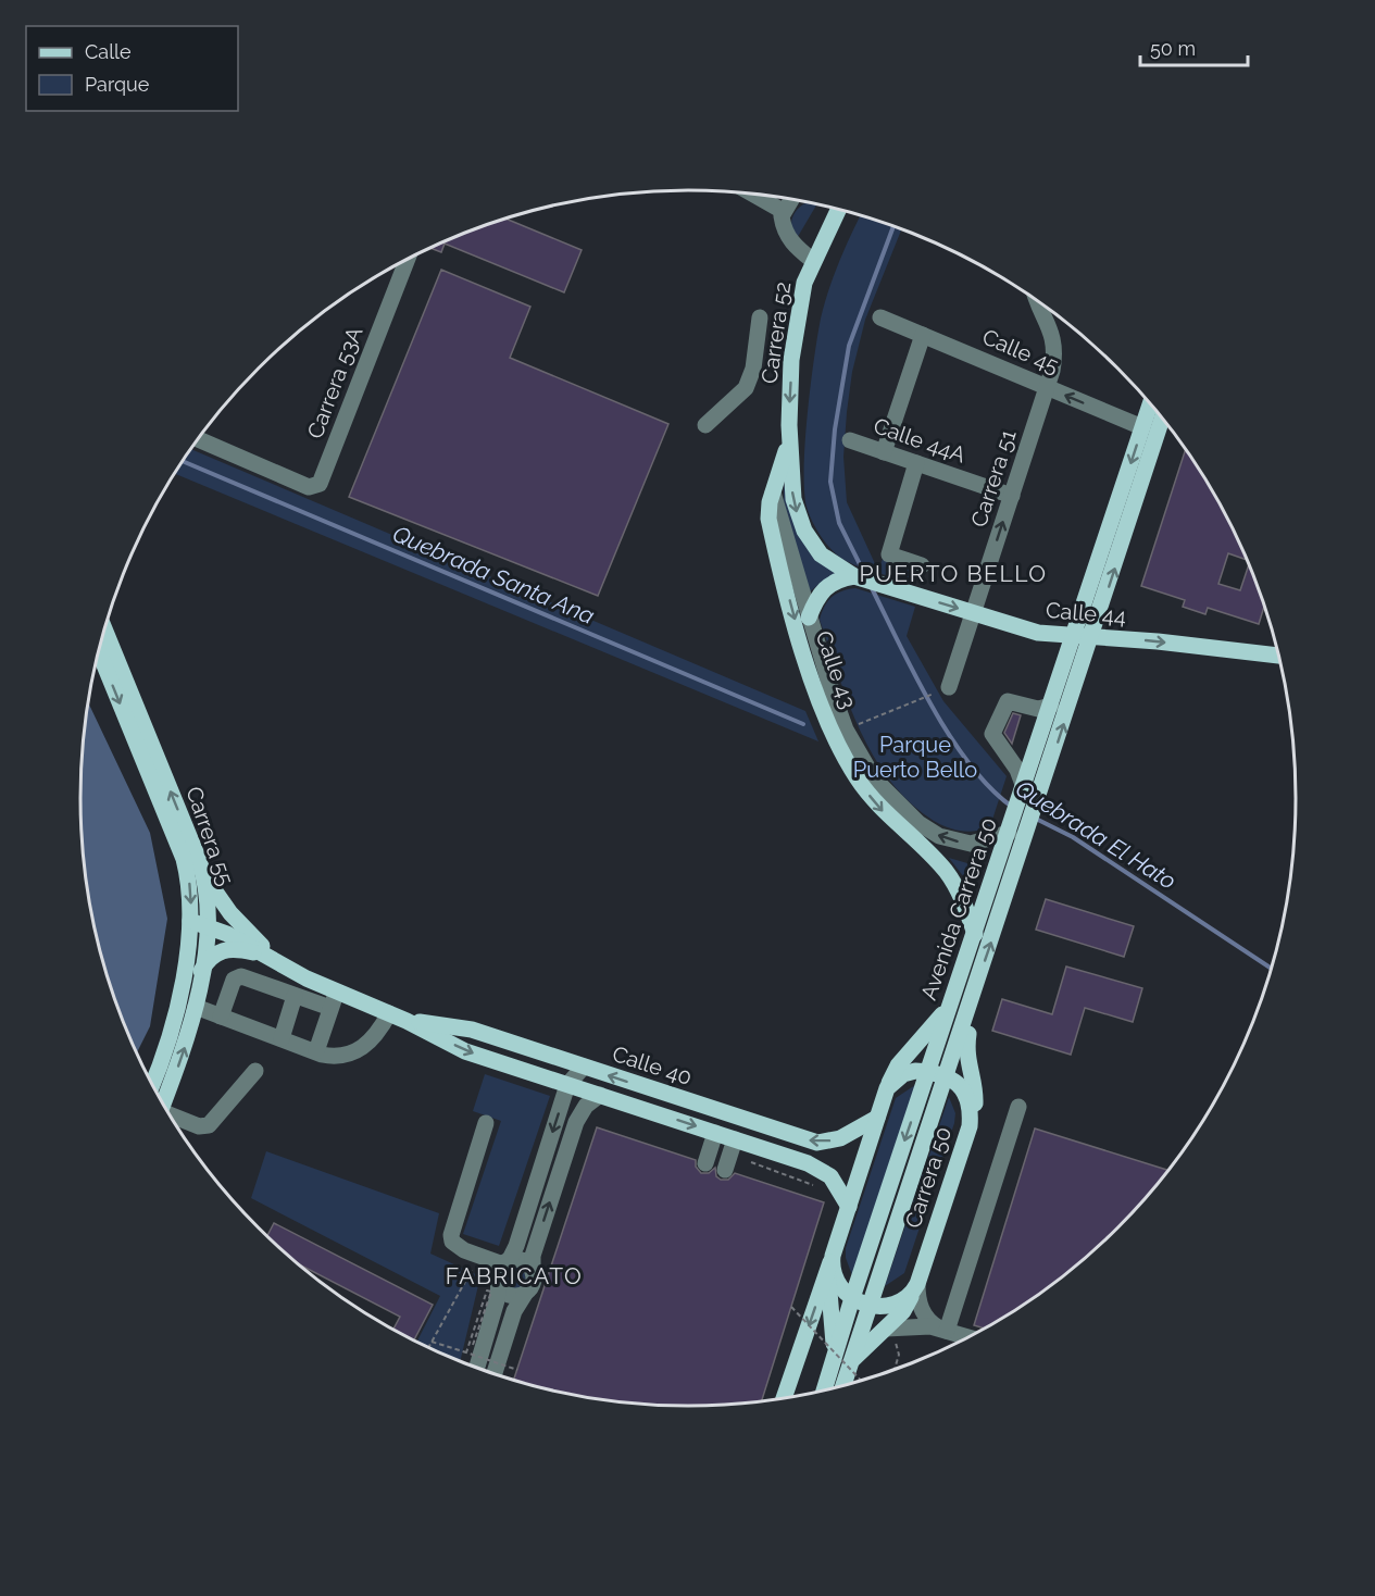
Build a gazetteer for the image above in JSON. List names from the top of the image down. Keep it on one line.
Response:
{"streets":{"main road":["Carrera 52","Calle 44","Calle 43","Carrera 55","Avenida Carrera 50","Calle 40","Carrera 50"],"street":["Calle 45","Carrera 53A","Calle 44A","Carrera 51"]},"crossings":[["Carrera 52","Calle 44"],["Carrera 52","Calle 43"],["Calle 45","Carrera 51"],["Calle 45","Avenida Carrera 50"],["Calle 44A","Carrera 51"],["Carrera 51","Calle 44"],["Calle 44","Calle 43"],["Calle 44","Avenida Carrera 50"],["Calle 43","Avenida Carrera 50"],["Carrera 55","Calle 40"],["Avenida Carrera 50","Carrera 50"]],"one_way":["Carrera 52","Calle 45","Calle 44"],"districts":["PUERTO BELLO","FABRICATO"],"water":["Quebrada Santa Ana","Quebrada El Hato"],"parks":["Parque Puerto Bello"],"legend":["Calle","Parque"],"scale_bar":"50 m"}
